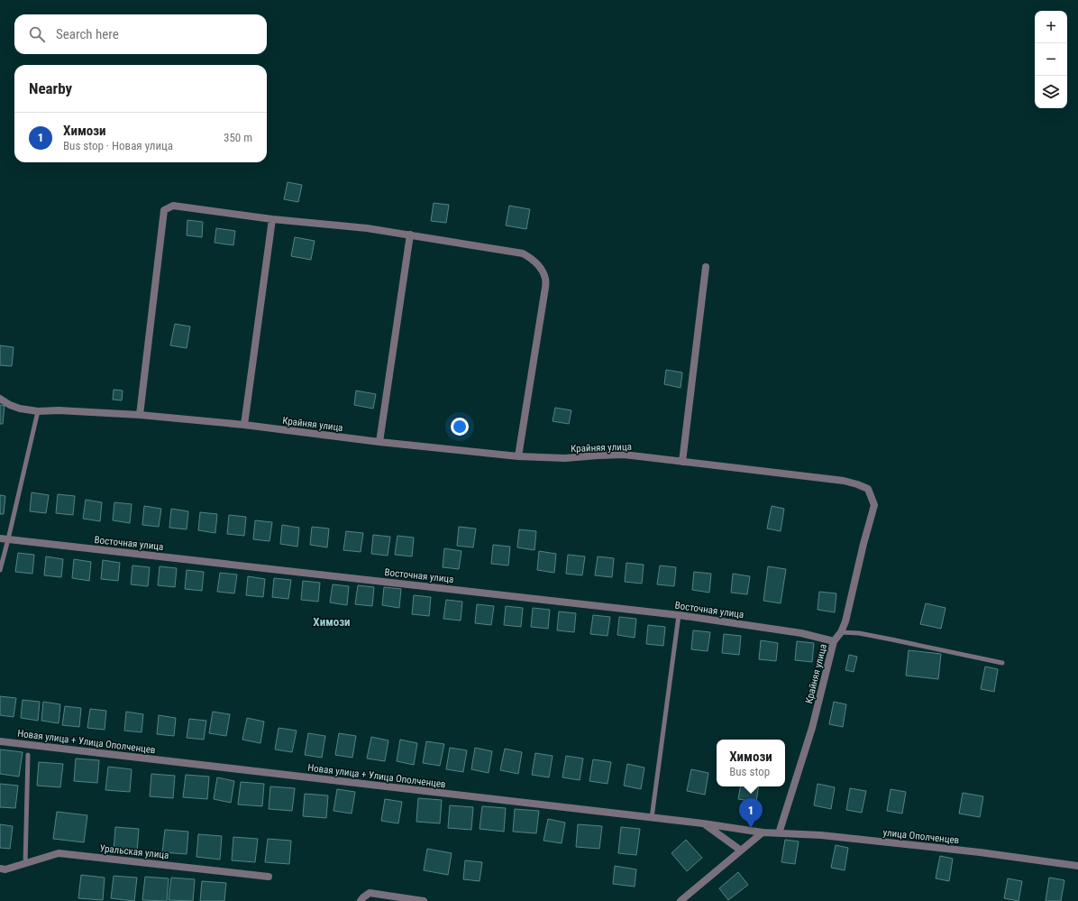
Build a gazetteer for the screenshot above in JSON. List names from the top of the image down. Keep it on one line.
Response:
{"streets":{"street":["Крайняя улица","Восточная улица","Новая улица + Улица Ополченцев","улица Ополченцев","Уральская улица"]},"crossings":[["Крайняя улица","Восточная улица"],["Крайняя улица","улица Ополченцев"],["Новая улица + Улица Ополченцев","улица Ополченцев"]],"districts":["Химози"],"page":{"map_buttons":["+","−"],"search":"Search here","heading":"Nearby","list":[{"mark":"1","name":"Химози","note":"Bus stop · Новая улица","value":"350 m"}],"popup":["Химози","Bus stop"],"pins":"1"}}
